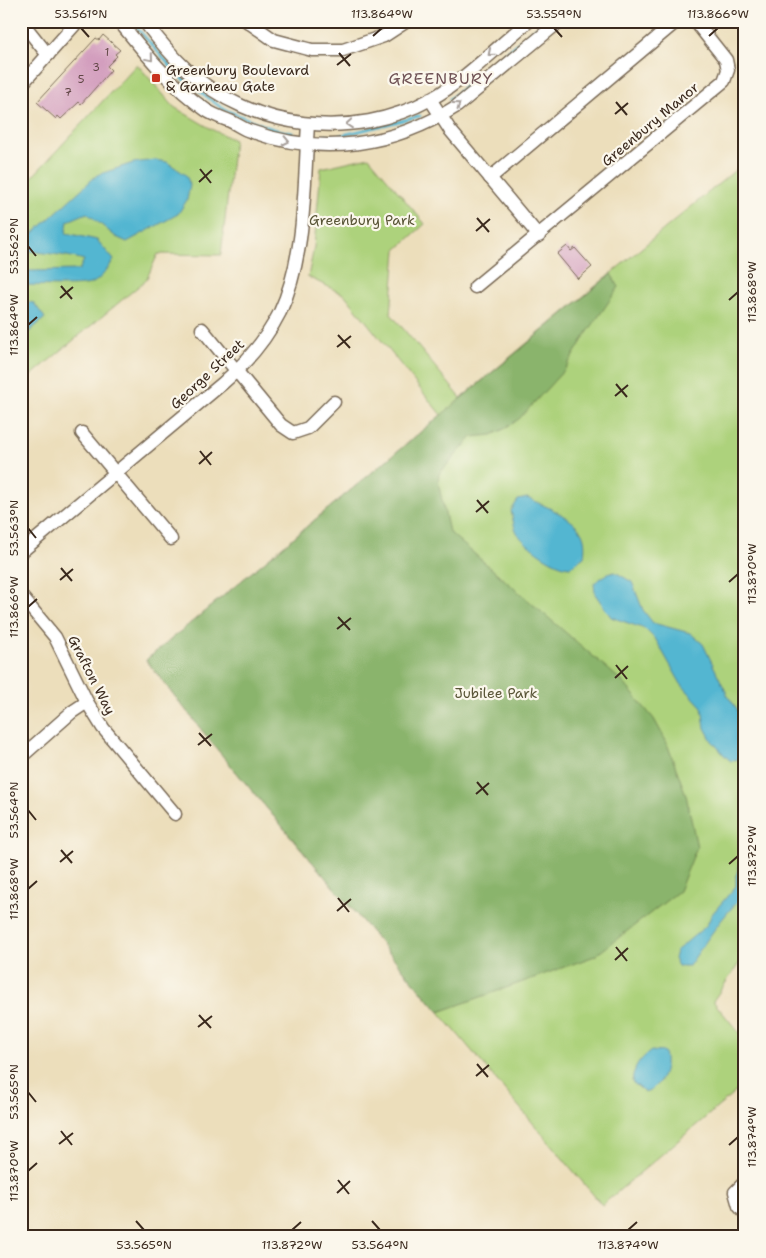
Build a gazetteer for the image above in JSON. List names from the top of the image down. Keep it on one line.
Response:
{"streets":{"street":["Greenbury Manor","George Street","Grafton Way"]},"districts":["GREENBURY"],"parks":["Greenbury Park","Jubilee Park"],"places":{"transit":["Greenbury Boulevard & Garneau Gate"]},"house_numbers":["1","3","5","7"],"coordinates":["53.561°N","113.864°W","53.559°N","113.866°W","53.562°N","113.868°W","53.563°N","113.870°W","53.564°N","113.872°W","53.565°N","113.874°W"]}
